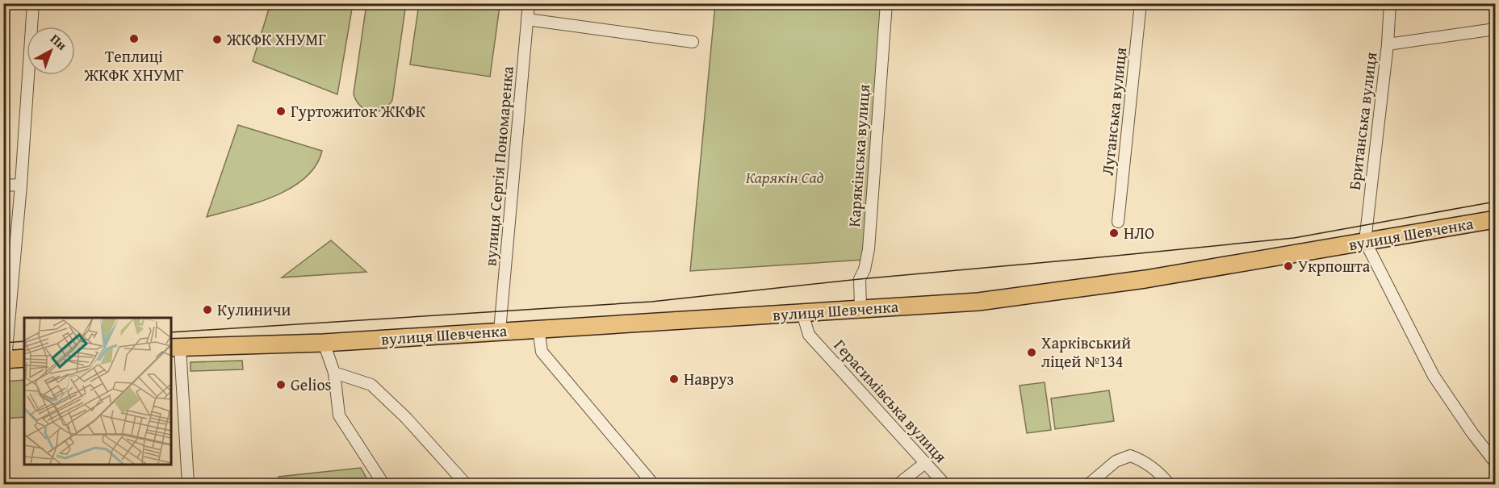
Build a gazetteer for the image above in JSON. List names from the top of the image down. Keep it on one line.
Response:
{"streets":{"main road":["вулиця Шевченка"],"street":["Луганська вулиця","Британська вулиця","Карякінська вулиця","вулиця Сергія Пономаренка","Герасимівська вулиця"]},"crossings":[["Британська вулиця","вулиця Шевченка"],["Карякінська вулиця","вулиця Шевченка"],["вулиця Сергія Пономаренка","вулиця Шевченка"],["вулиця Шевченка","Герасимівська вулиця"]],"parks":["Карякін Сад"],"places":["Теплиці ЖКФК ХНУМГ","ЖКФК ХНУМГ","Гуртожиток ЖКФК","НЛО","Укрпошта","Кулиничи","Харківський ліцей №134","Навруз","Gelios"],"north":"top right"}
